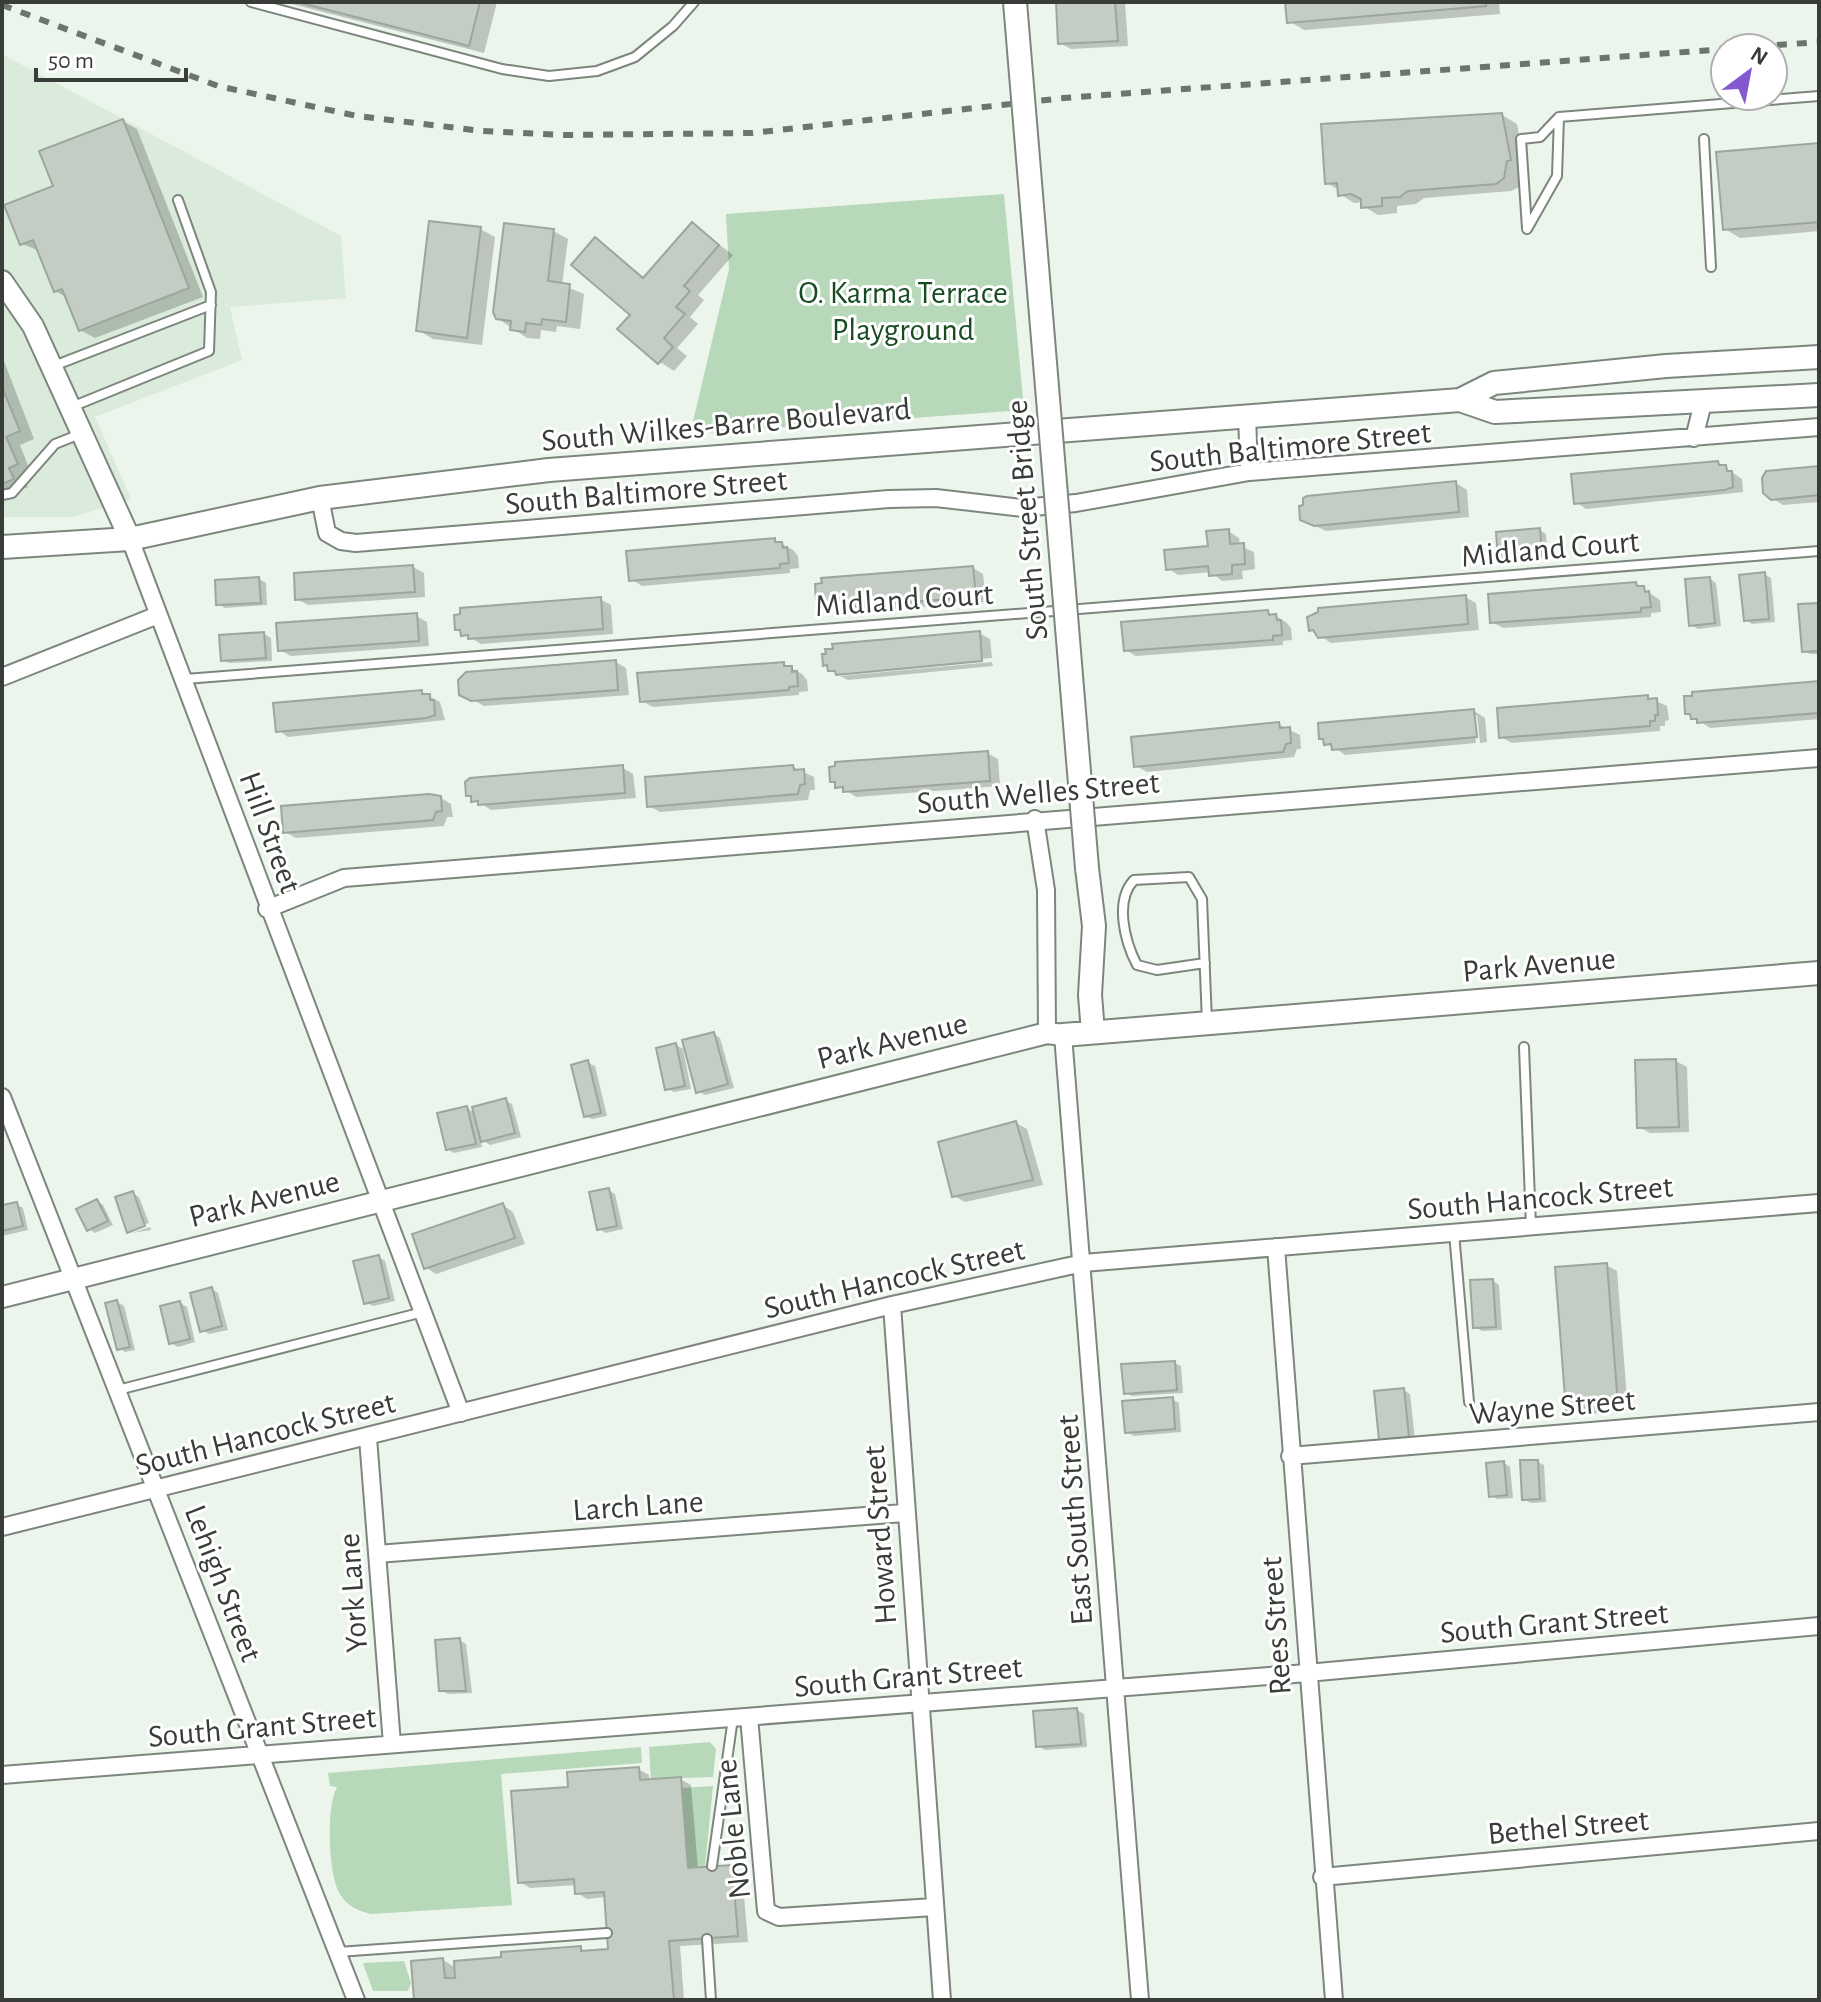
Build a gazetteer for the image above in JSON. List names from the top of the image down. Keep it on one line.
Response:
{"streets":{"main road":["South Wilkes-Barre Boulevard","South Street Bridge","Park Avenue"],"street":["South Baltimore Street","South Welles Street","Hill Street","South Hancock Street","Wayne Street","Larch Lane","East South Street","Howard Street","Lehigh Street","York Lane","South Grant Street","Rees Street","Bethel Street","Noble Lane"],"lane":["Midland Court"]},"crossings":[["South Wilkes-Barre Boulevard","South Baltimore Street"],["South Wilkes-Barre Boulevard","Hill Street"],["South Street Bridge","Park Avenue"],["Midland Court","Hill Street"],["South Welles Street","Hill Street"],["South Welles Street","East South Street"],["Hill Street","Park Avenue"],["Hill Street","South Hancock Street"],["Park Avenue","East South Street"],["Park Avenue","Lehigh Street"],["South Hancock Street","East South Street"],["South Hancock Street","Howard Street"],["South Hancock Street","Lehigh Street"],["South Hancock Street","York Lane"],["South Hancock Street","Rees Street"],["Wayne Street","Rees Street"],["Larch Lane","Howard Street"],["Larch Lane","York Lane"],["East South Street","South Grant Street"],["Howard Street","South Grant Street"],["Howard Street","Noble Lane"],["Lehigh Street","South Grant Street"],["York Lane","South Grant Street"],["South Grant Street","Rees Street"],["South Grant Street","Noble Lane"],["Rees Street","Bethel Street"]],"parks":["O. Karma Terrace Playground"],"scale_bar":"50 m","north":"top right"}
